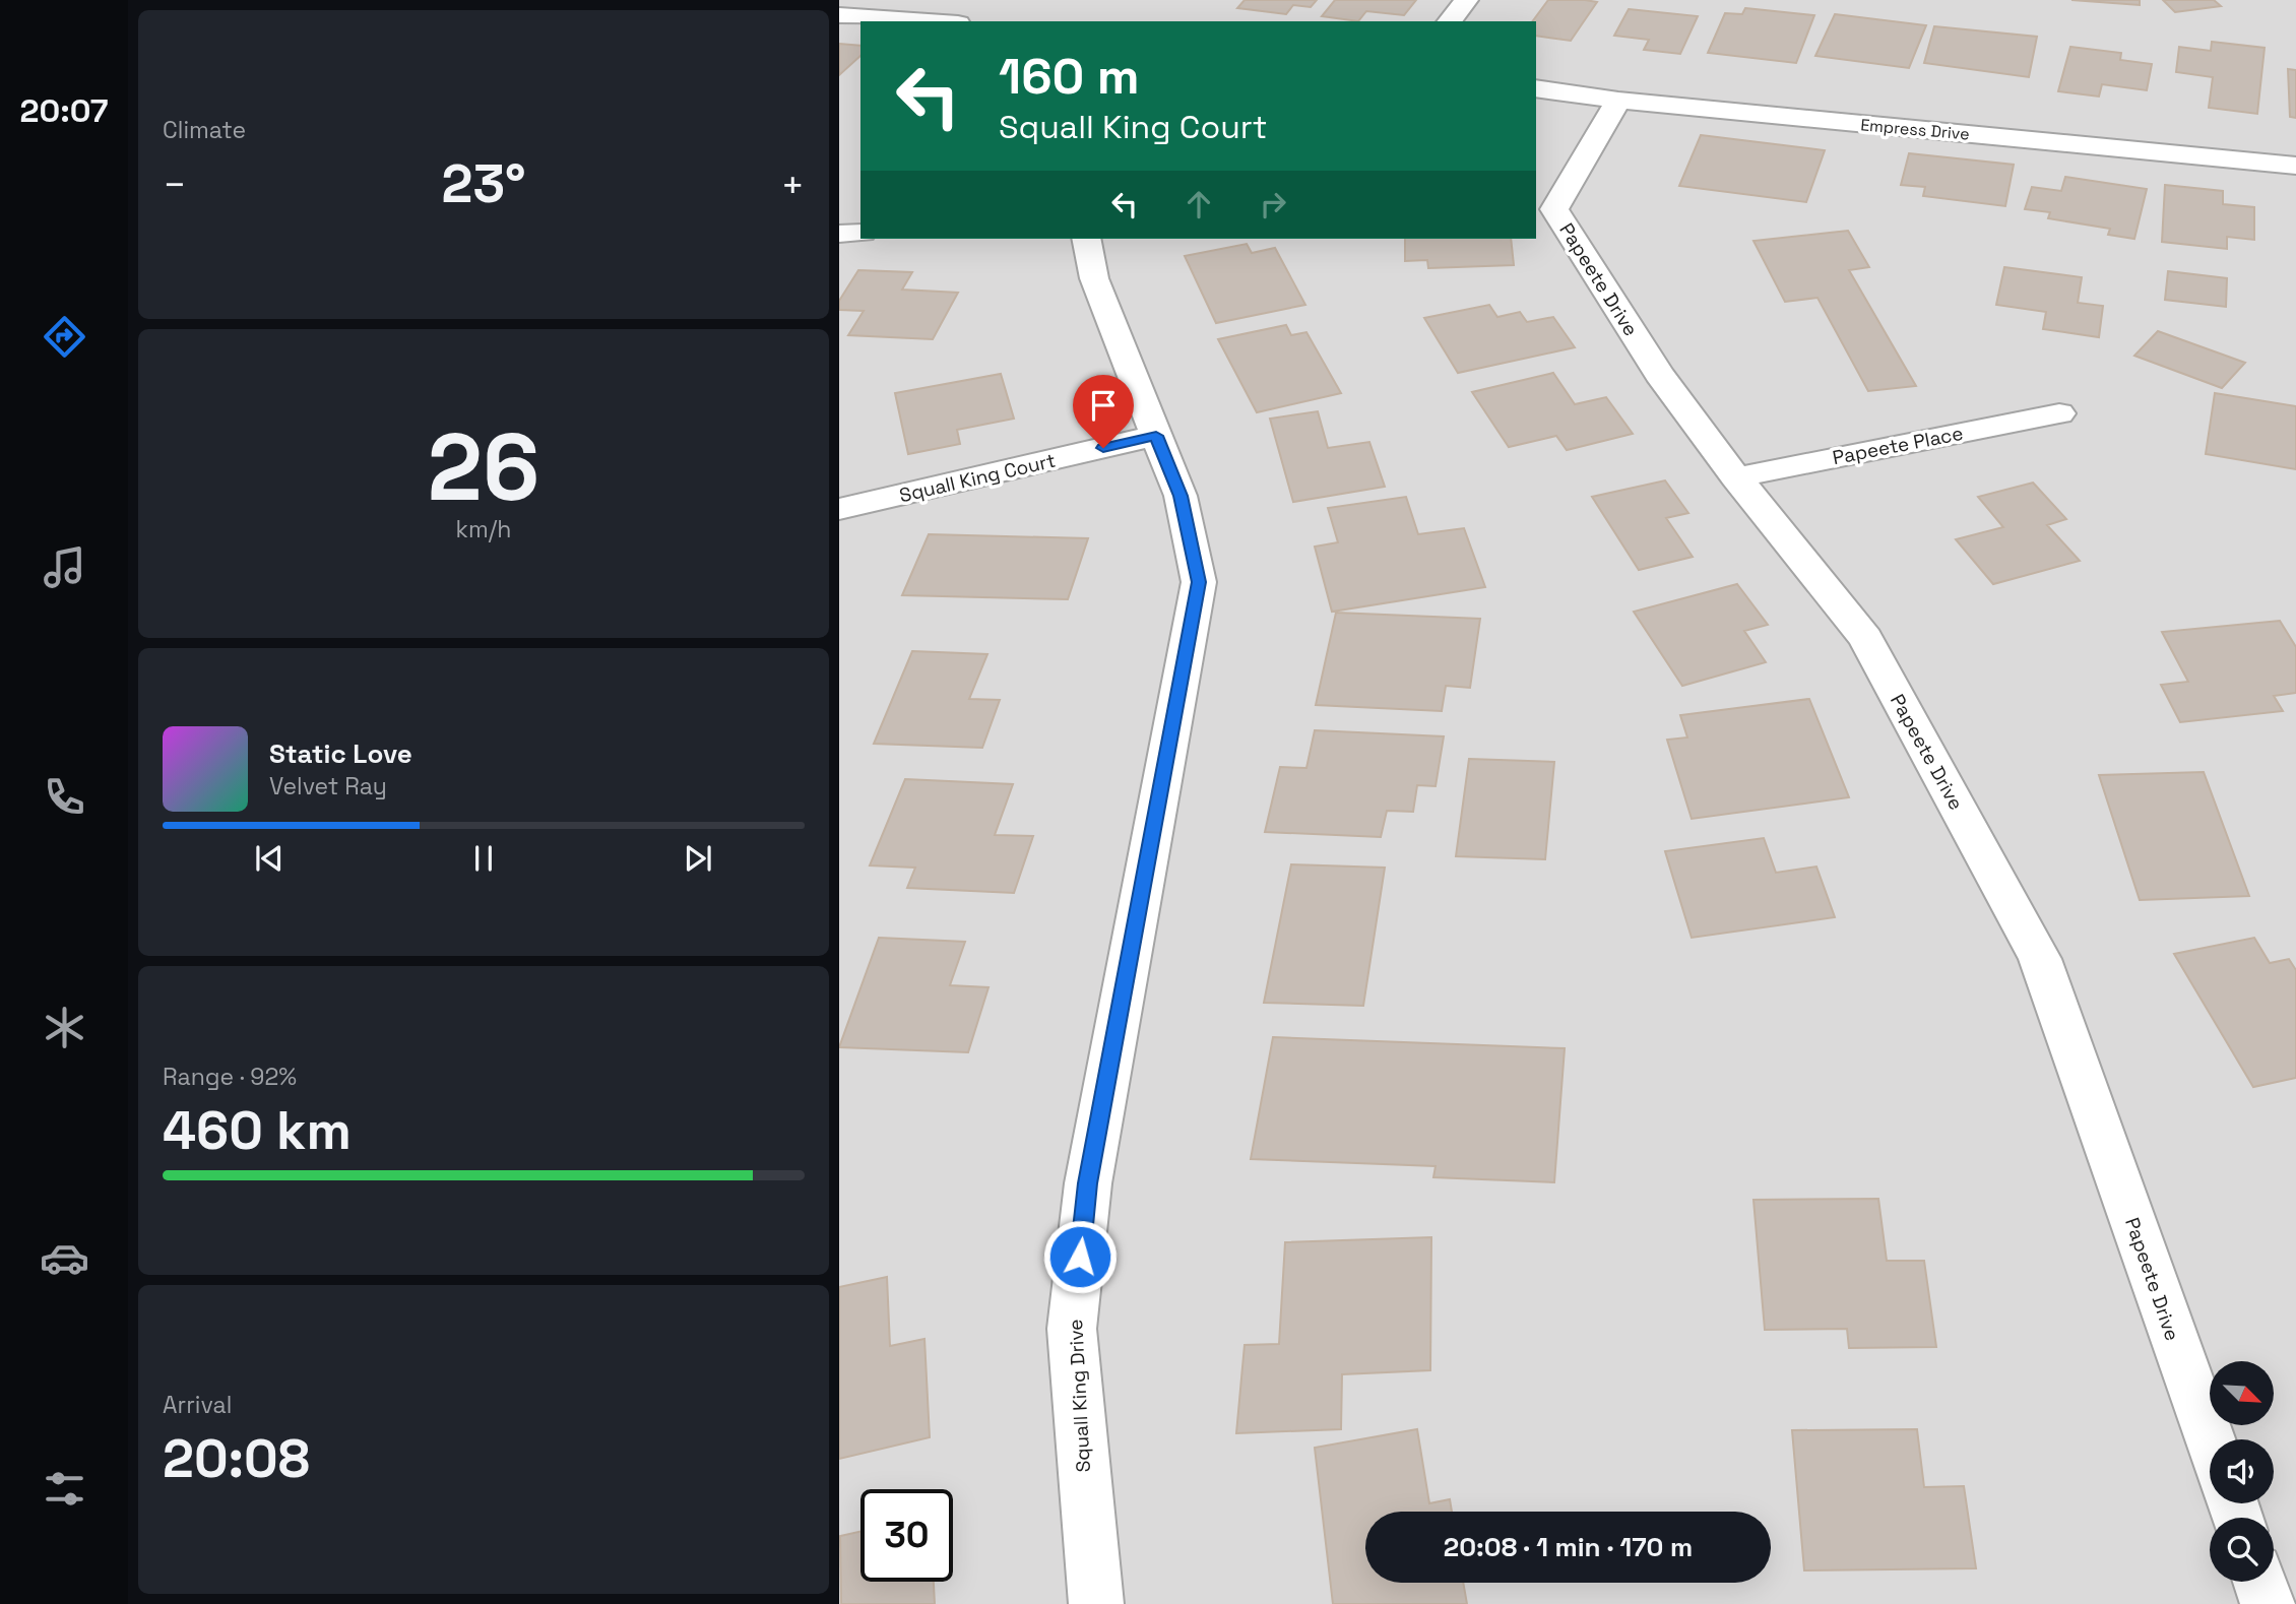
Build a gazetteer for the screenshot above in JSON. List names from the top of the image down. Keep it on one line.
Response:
{"streets":{"street":["Empress Drive","Papeete Drive","Papeete Place","Squall King Court","Squall King Drive"]},"crossings":[["Empress Drive","Papeete Drive"],["Papeete Drive","Papeete Place"],["Squall King Court","Squall King Drive"]],"north":"bottom right","page":{"tabs":"20:07","tile":["Climate",["26","km/h"],["Range · 92%","460 km"],["Arrival","20:08"]],"turn":["160 m","Squall King Court"],"heat":["−","23°","+"],"song":["Static Love","Velvet Ray"],"limit":"30","trip":"20:08 · 1 min · 170 m"}}
